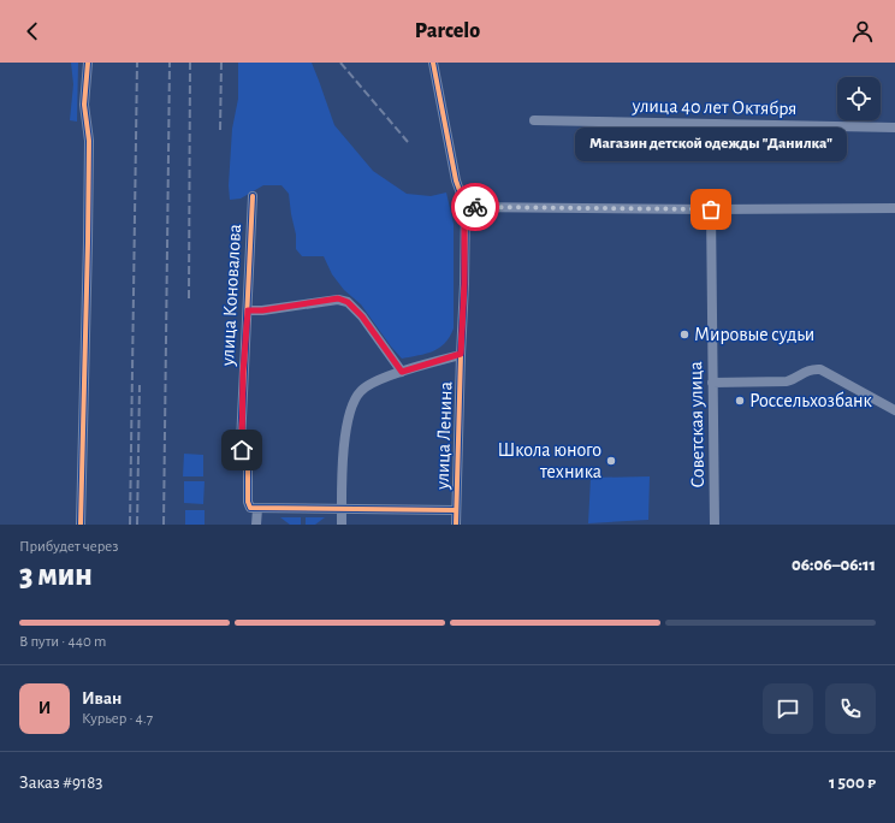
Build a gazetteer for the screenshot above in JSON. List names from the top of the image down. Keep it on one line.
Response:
{"streets":{"street":["улица 40 лет Октября","улица Коновалова","Советская улица","улица Ленина"]},"places":["Магазин детской одежды \"Данилка\"","Мировые судьи","Россельхозбанк","Школа юного техника"],"page":{"header":"Parcelo","bubble":"Магазин детской одежды \"Данилка\"","heading":["3 мин","Прибудет через","06:06–06:11"],"panel":["Иван","Курьер · 4.7","Заказ #9183","1 500 ₽"],"bar":"В пути · 440 m","round":"И"}}
